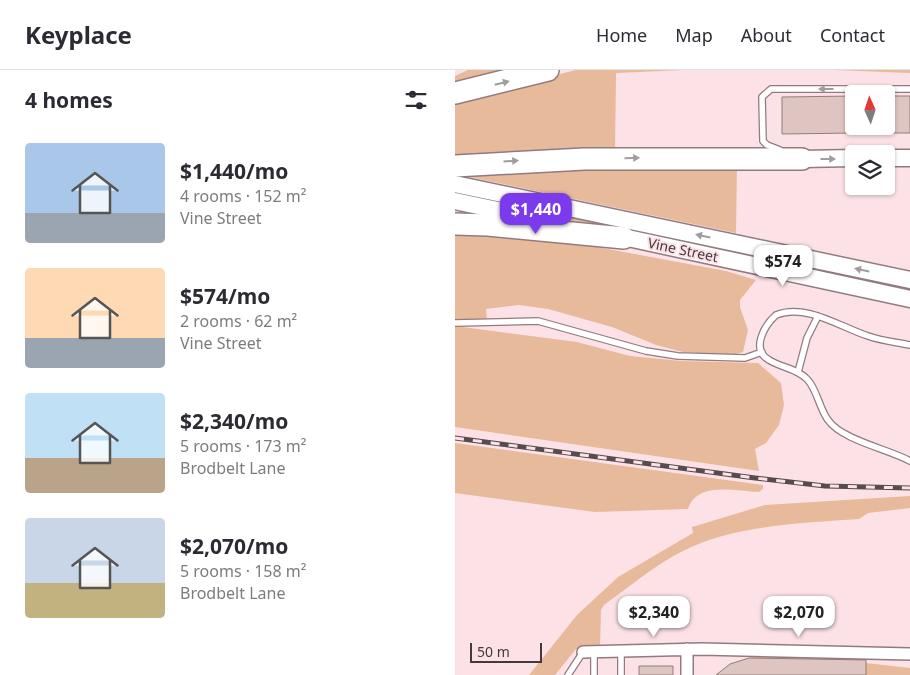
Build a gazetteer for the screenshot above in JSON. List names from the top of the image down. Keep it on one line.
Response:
{"streets":{"street":["Vine Street"]},"scale_bar":"50 m","north":"top","page":{"header":"Keyplace","nav":["Home","Map","About","Contact"],"heading":"4 homes","list":[{"name":"$1,440/mo","note":"4 rooms · 152 m² · Vine Street"},{"name":"$574/mo","note":"2 rooms · 62 m² · Vine Street"},{"name":"$2,340/mo","note":"5 rooms · 173 m² · Brodbelt Lane"},{"name":"$2,070/mo","note":"5 rooms · 158 m² · Brodbelt Lane"}],"price":["$1,440","$574","$2,340","$2,070"],"scale":"50 m"}}
